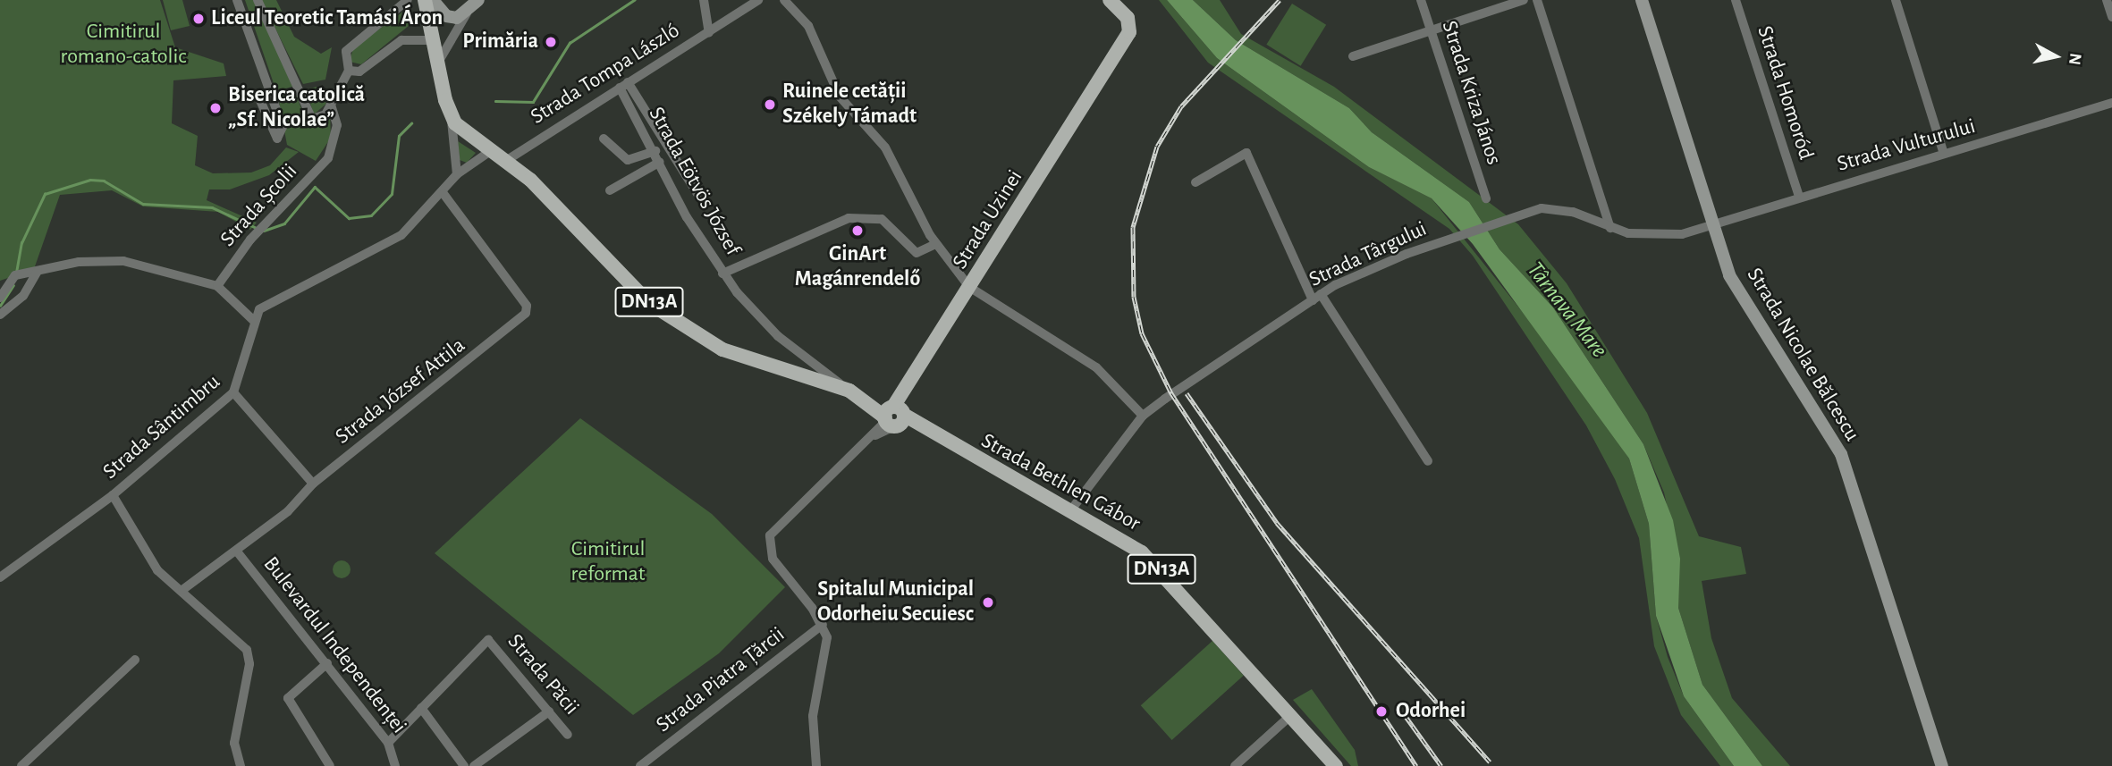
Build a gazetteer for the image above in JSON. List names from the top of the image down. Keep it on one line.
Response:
{"streets":{"main road":["Strada Uzinei","DN13A","Strada Nicolae Bălcescu","Strada Bethlen Gábor"],"street":["Strada Tompa László","Strada Kriza János","Strada Homoród","Strada Vulturului","Strada Eötvös József","Strada Școlii","Strada Târgului","Strada József Attila","Strada Sântimbru","Bulevardul Independenței","Strada Păcii","Strada Piatra Țărcii"]},"crossings":[["Strada Tompa László","Strada Eötvös József"],["Strada Tompa László","DN13A"],["Strada Homoród","Strada Vulturului"],["Strada Vulturului","Strada Târgului"],["Strada Vulturului","Strada Nicolae Bălcescu"],["Strada Eötvös József","DN13A"],["Strada Uzinei","DN13A"],["Strada Uzinei","Strada Bethlen Gábor"],["Strada Târgului","Strada Nicolae Bălcescu"],["Strada Târgului","Strada Bethlen Gábor"],["DN13A","Strada Bethlen Gábor"],["Strada József Attila","Bulevardul Independenței"]],"water":["Târnava Mare"],"parks":["Cimitirul romano-catolic","Cimitirul reformat"],"places":["Liceul Teoretic Tamási Áron","Primăria","Ruinele cetății Székely Támadt","Biserica catolică „Sf. Nicolae”","GinArt Magánrendelő","Spitalul Municipal Odorheiu Secuiesc","Odorhei"],"north":"right"}
